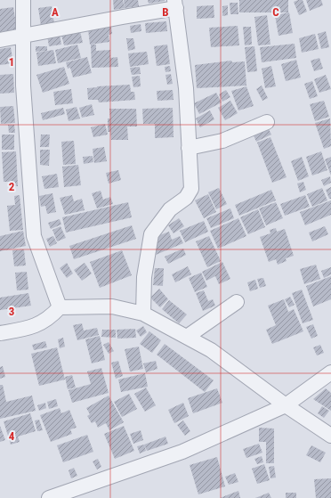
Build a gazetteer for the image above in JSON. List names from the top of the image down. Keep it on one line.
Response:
{"grid":{"columns":["A","B","C"],"rows":["1","2","3","4"]}}
